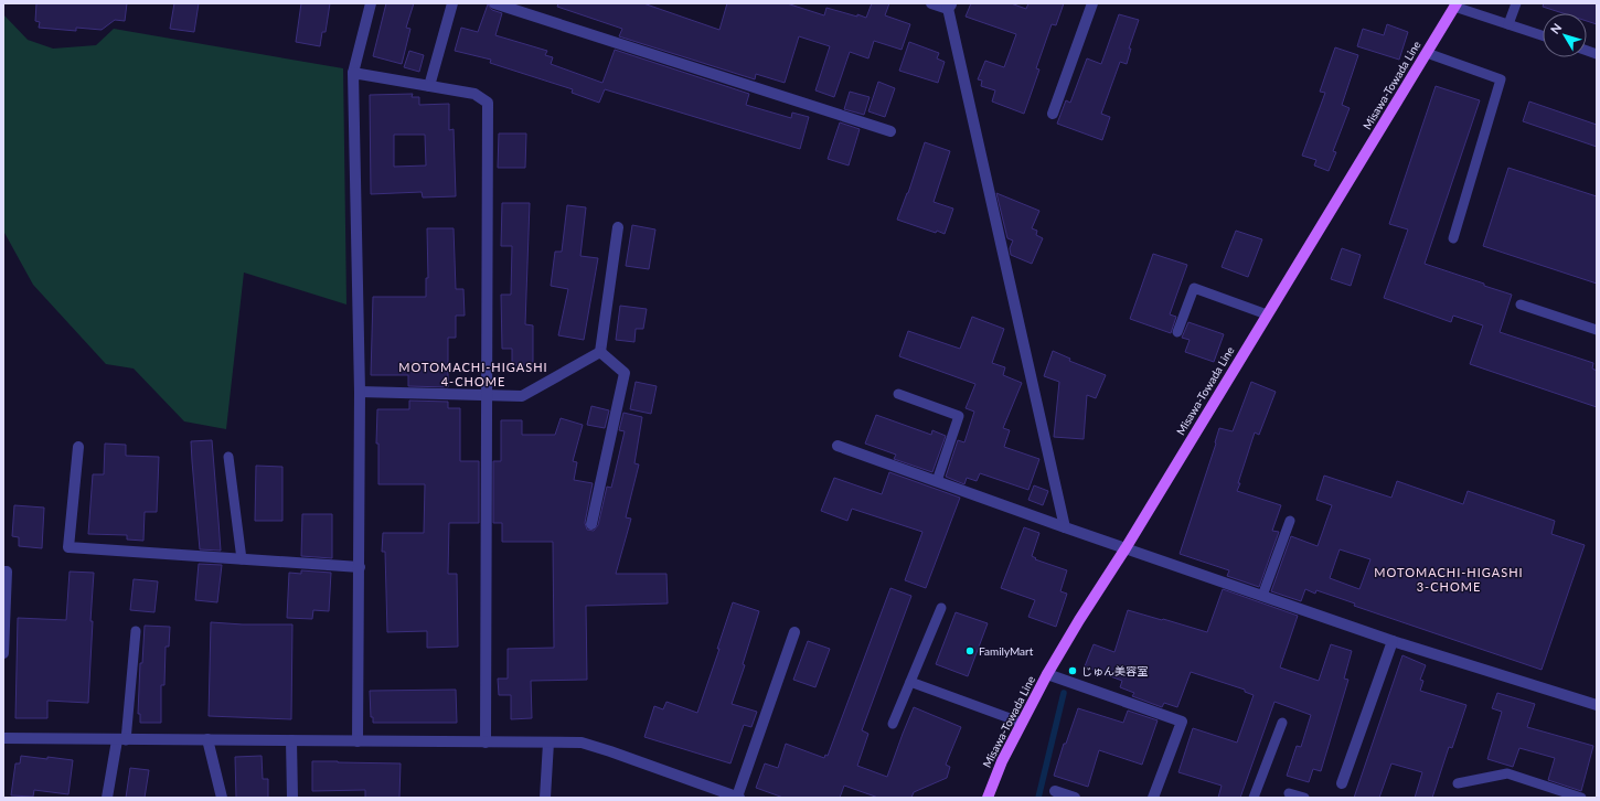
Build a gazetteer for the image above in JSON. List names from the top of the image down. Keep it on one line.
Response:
{"streets":{"main road":["Misawa-Towada Line"]},"districts":["MOTOMACHI-HIGASHI 4-CHOME","MOTOMACHI-HIGASHI 3-CHOME"],"places":["FamilyMart","じゅん美容室"],"north":"top left"}
